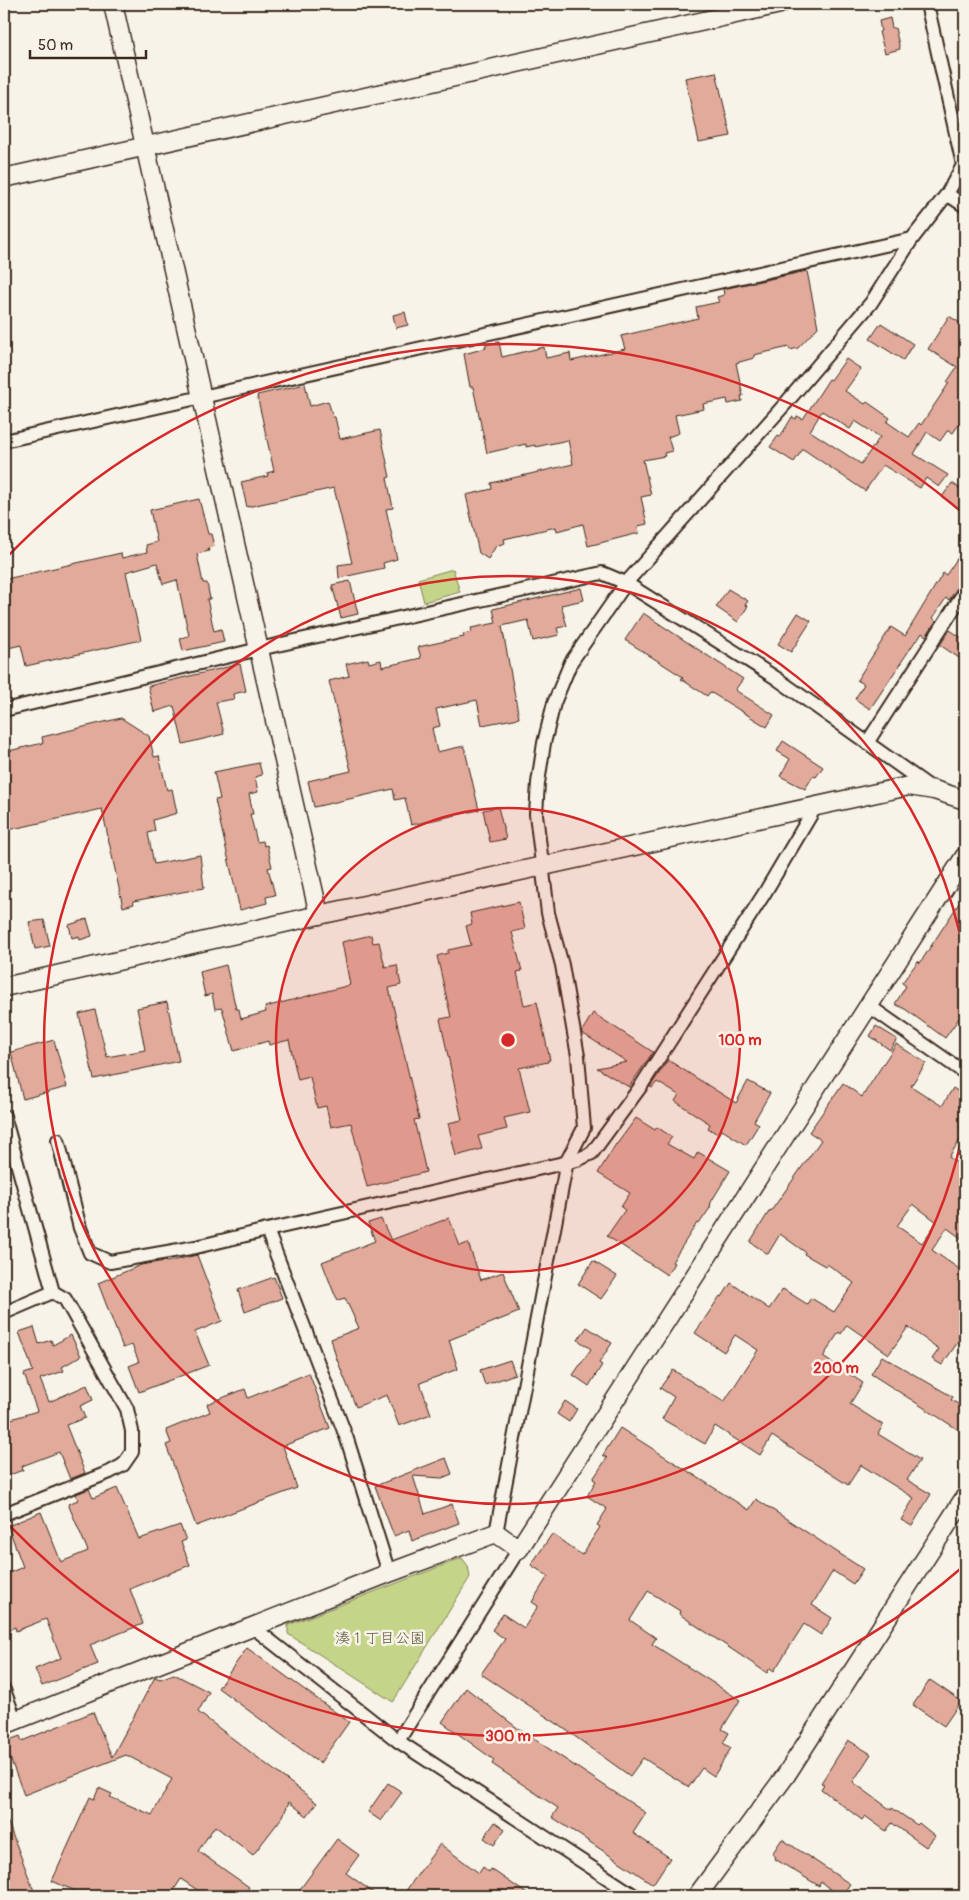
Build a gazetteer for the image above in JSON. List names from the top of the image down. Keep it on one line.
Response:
{"parks":["湊１丁目公園"],"scale_bar":"50 m","rings":["100 m","200 m","300 m"]}
